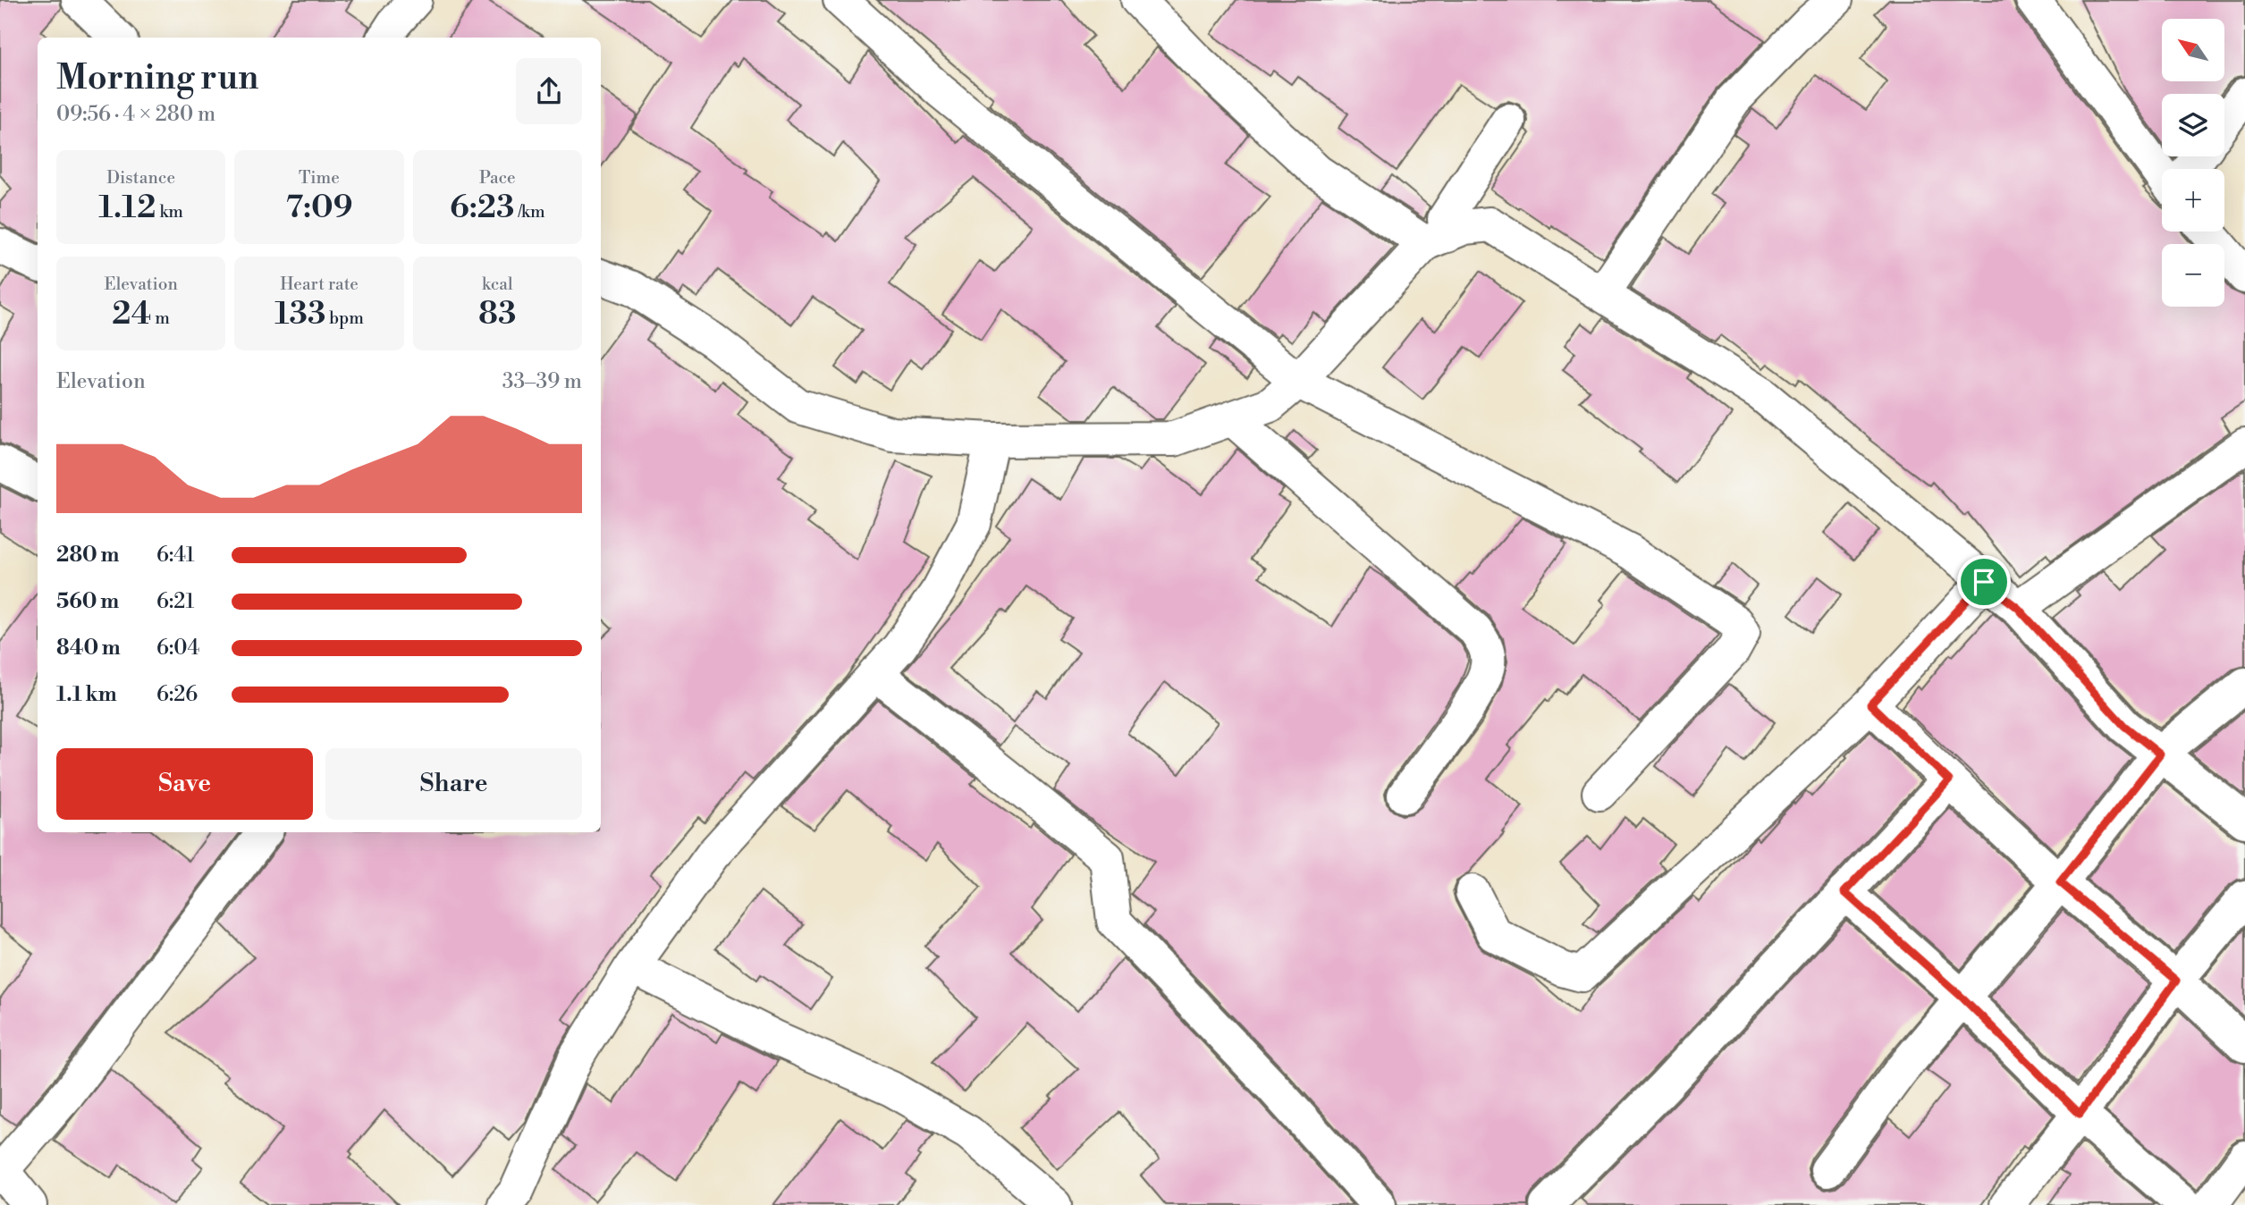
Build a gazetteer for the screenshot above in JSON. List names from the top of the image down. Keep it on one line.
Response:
{"north":"top left","page":{"map_buttons":["+","−"],"heading":["Morning run","09:56 · 4 × 280 m"],"stats":[["Distance","1.12 km"],["Time","7:09"],["Pace","6:23 /km"],["Elevation","24 m"],["Heart rate","133 bpm"],["kcal","83"]],"chart":["Elevation","33–39 m"],"list":[{"name":"280 m","note":"6:41"},{"name":"560 m","note":"6:21"},{"name":"840 m","note":"6:04"},{"name":"1.1 km","note":"6:26"}],"buttons":["Save","Share"]}}
